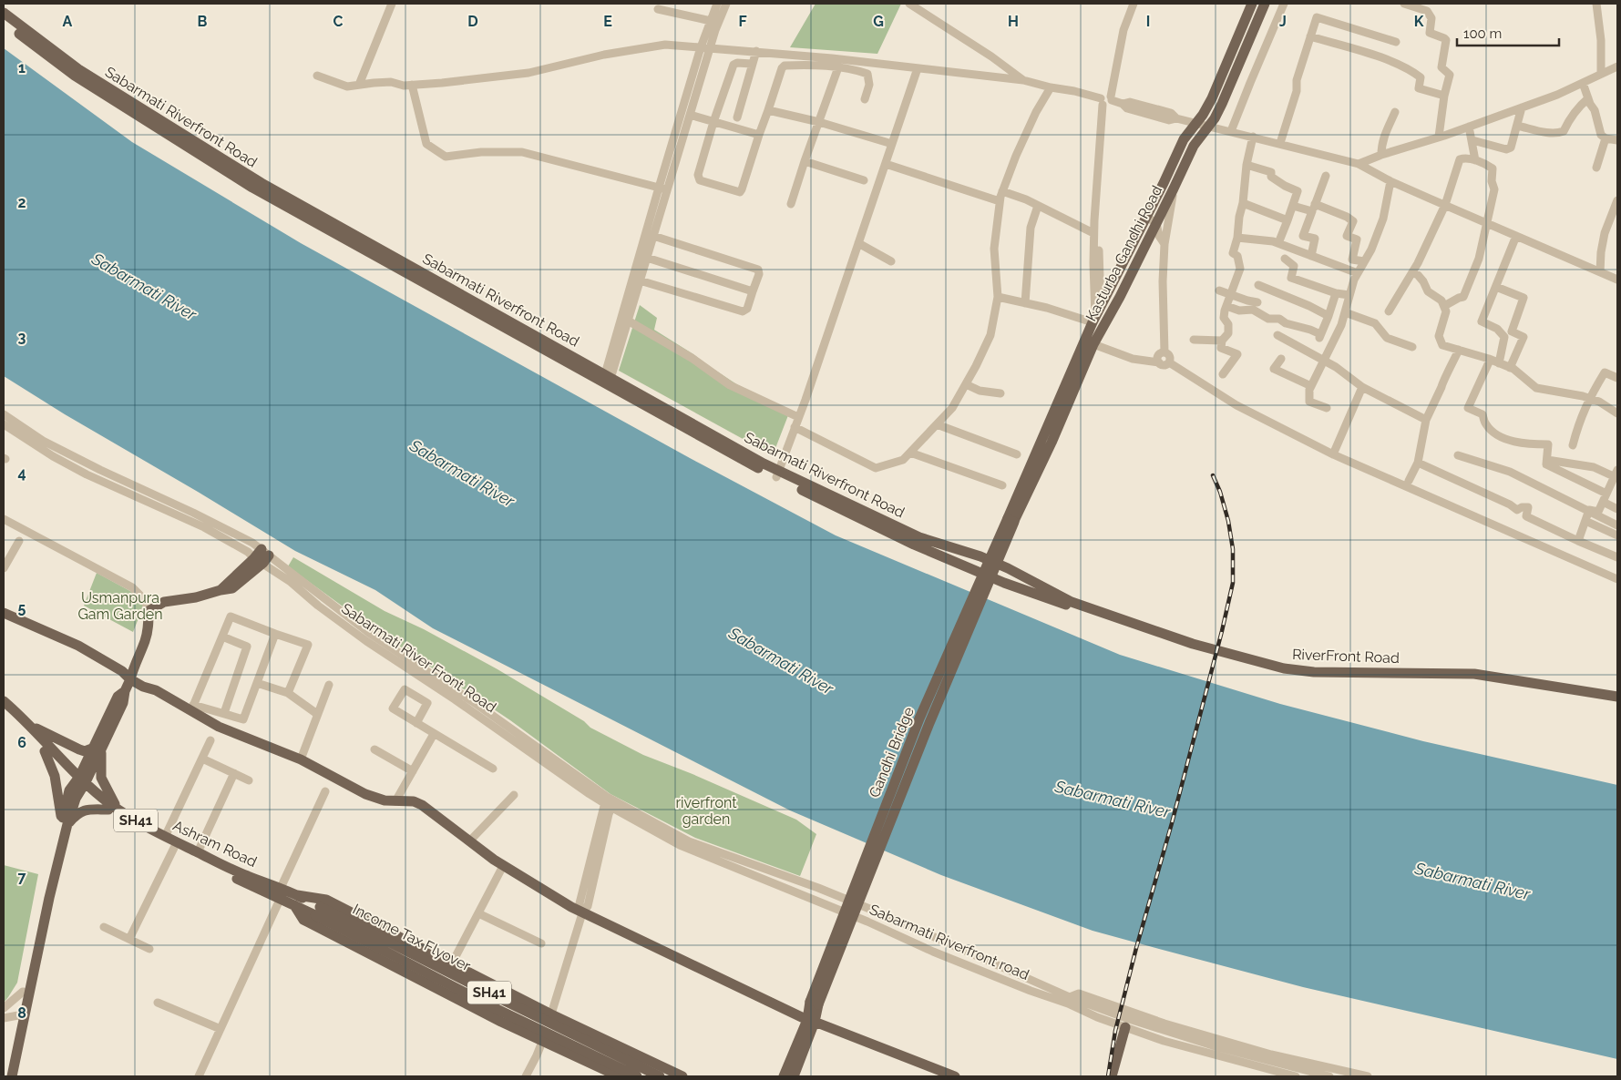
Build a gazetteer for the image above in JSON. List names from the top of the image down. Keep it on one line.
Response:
{"streets":{"main road":["Sabarmati Riverfront Road","Kasturba Gandhi Road","RiverFront Road","Gandhi Bridge","SH41","Ashram Road","Income Tax Flyover"],"street":["Sabarmati Riverfront road"]},"crossings":[["Sabarmati Riverfront Road","RiverFront Road"],["Kasturba Gandhi Road","Gandhi Bridge"],["Ashram Road","Income Tax Flyover"]],"water":["Sabarmati River"],"parks":["Usmanpura Gam Garden","riverfront garden"],"scale_bar":"100 m","grid":{"columns":["A","B","C","D","E","F","G","H","I","J","K"],"rows":["1","2","3","4","5","6","7","8"]}}
